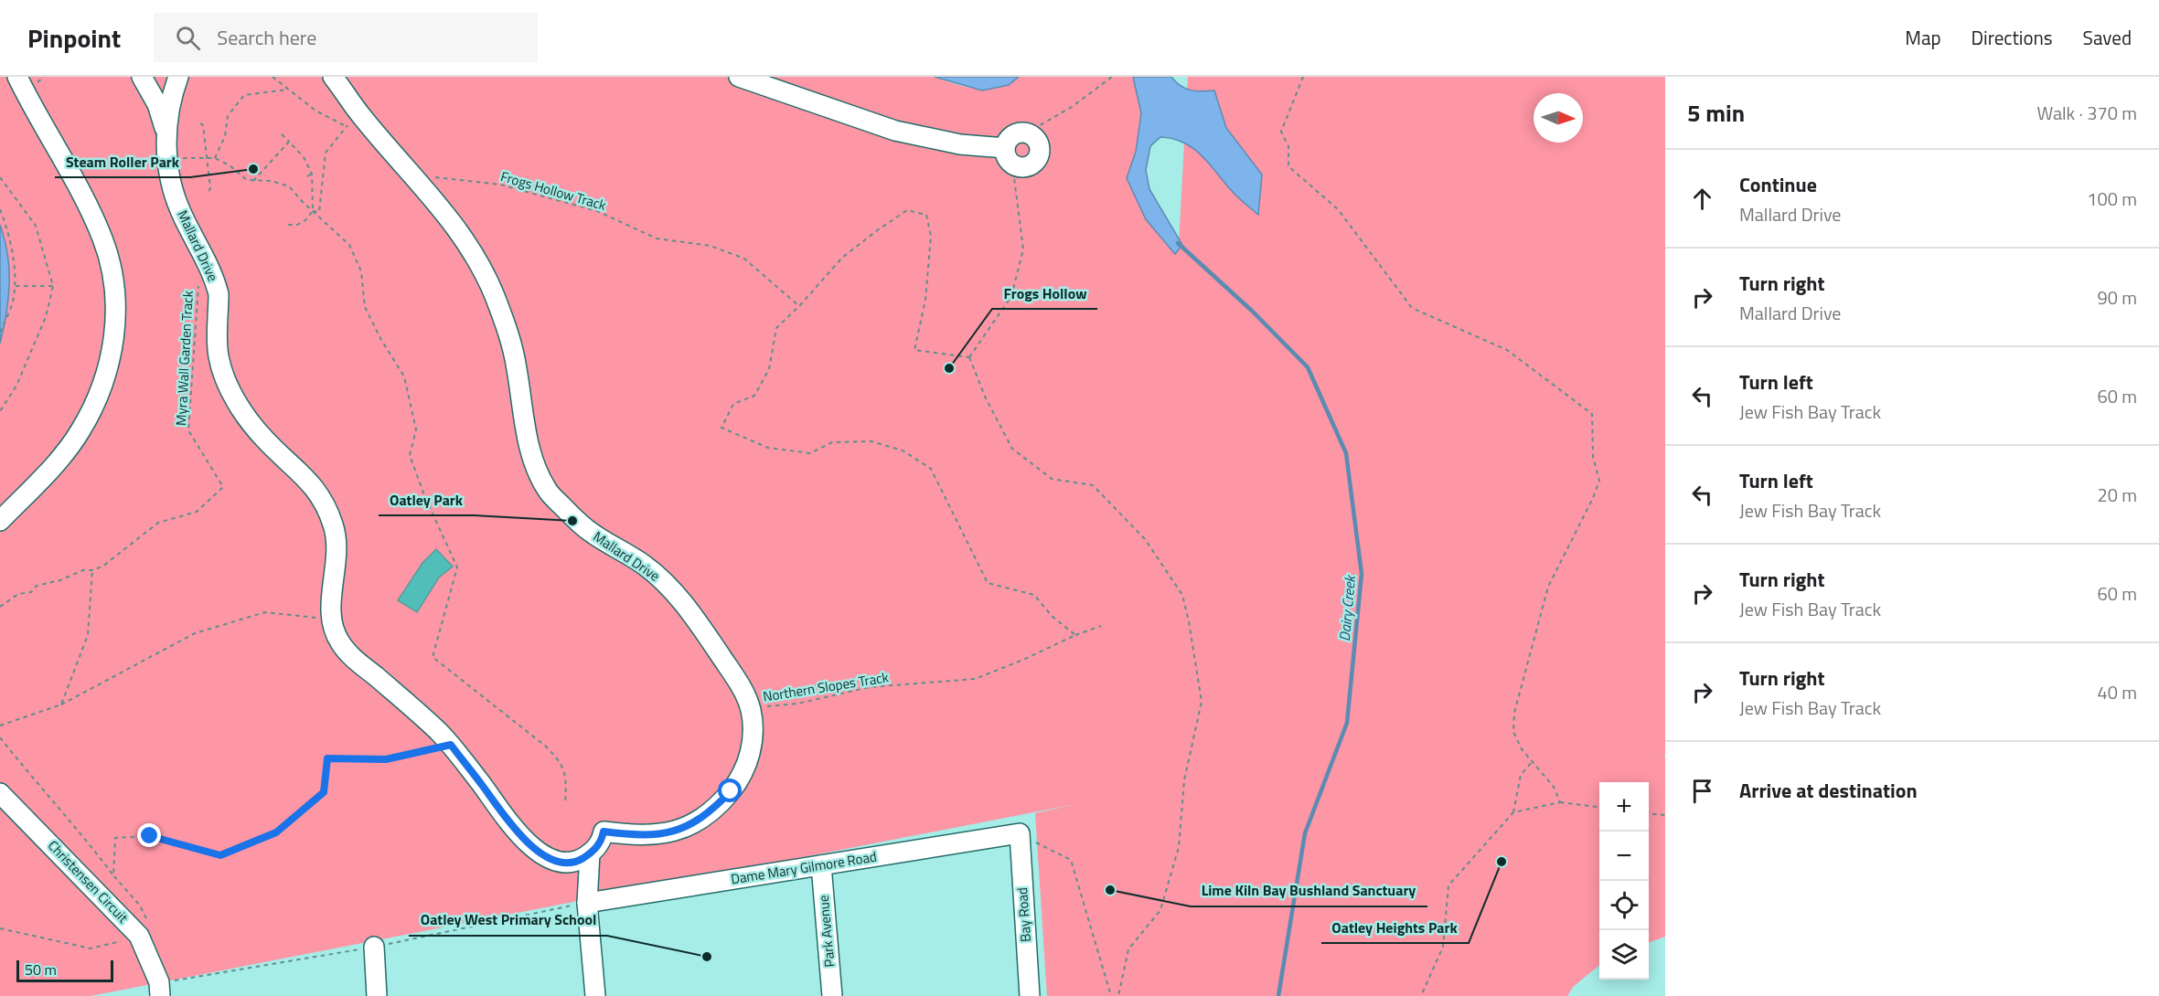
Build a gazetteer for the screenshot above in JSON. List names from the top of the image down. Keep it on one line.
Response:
{"streets":{"street":["Mallard Drive","Dame Mary Gilmore Road","Christensen Circuit","Bay Road","Park Avenue"],"path":["Frogs Hollow Track","Myra Wall Garden Track","Northern Slopes Track"]},"crossings":[["Frogs Hollow Track","Mallard Drive"],["Mallard Drive","Myra Wall Garden Track"],["Mallard Drive","Northern Slopes Track"],["Dame Mary Gilmore Road","Bay Road"],["Dame Mary Gilmore Road","Park Avenue"]],"water":["Dairy Creek"],"places":["Steam Roller Park","Frogs Hollow","Oatley Park","Oatley Heights Park","Lime Kiln Bay Bushland Sanctuary","Oatley West Primary School"],"scale_bar":"50 m","north":"right","page":{"header":"Pinpoint","search":"Search here","nav":["Map","Directions","Saved"],"heading":["5 min","Walk · 370 m"],"list":[["Continue","Mallard Drive","100 m"],["Turn right","Mallard Drive","90 m"],["Turn left","Jew Fish Bay Track","60 m"],["Turn left","Jew Fish Bay Track","20 m"],["Turn right","Jew Fish Bay Track","60 m"],["Turn right","Jew Fish Bay Track","40 m"],"Arrive at destination"],"map_buttons":["+","−"],"scale":"50 m"}}
